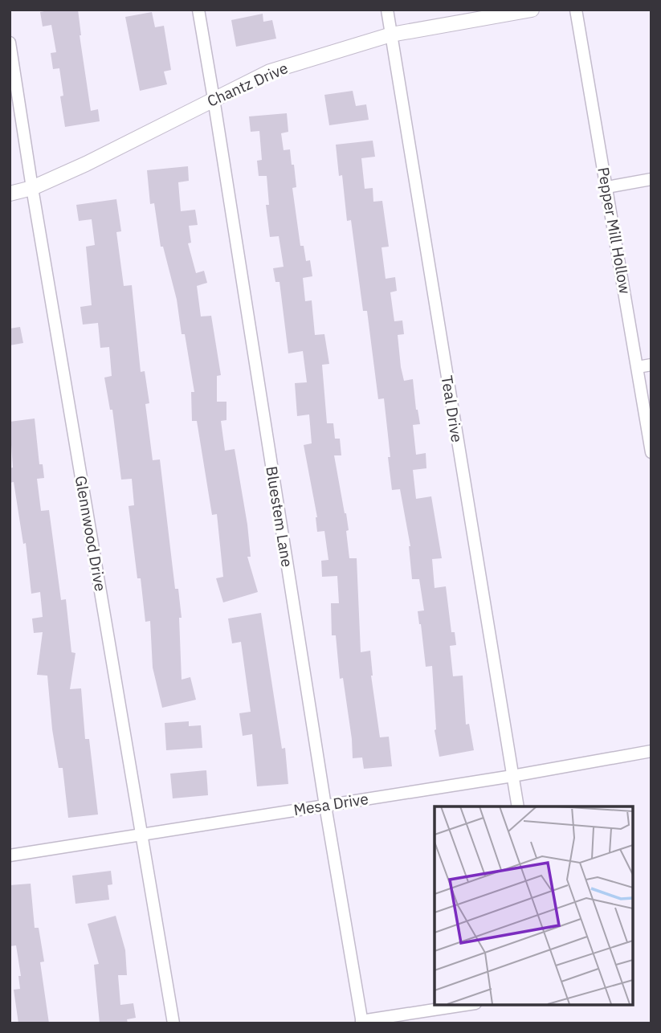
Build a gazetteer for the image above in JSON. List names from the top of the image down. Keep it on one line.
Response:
{"streets":{"street":["Chantz Drive","Pepper Mill Hollow","Teal Drive","Bluestem Lane","Glennwood Drive","Mesa Drive"]},"crossings":[["Chantz Drive","Teal Drive"],["Chantz Drive","Bluestem Lane"],["Chantz Drive","Glennwood Drive"],["Teal Drive","Mesa Drive"],["Bluestem Lane","Mesa Drive"],["Glennwood Drive","Mesa Drive"]]}
